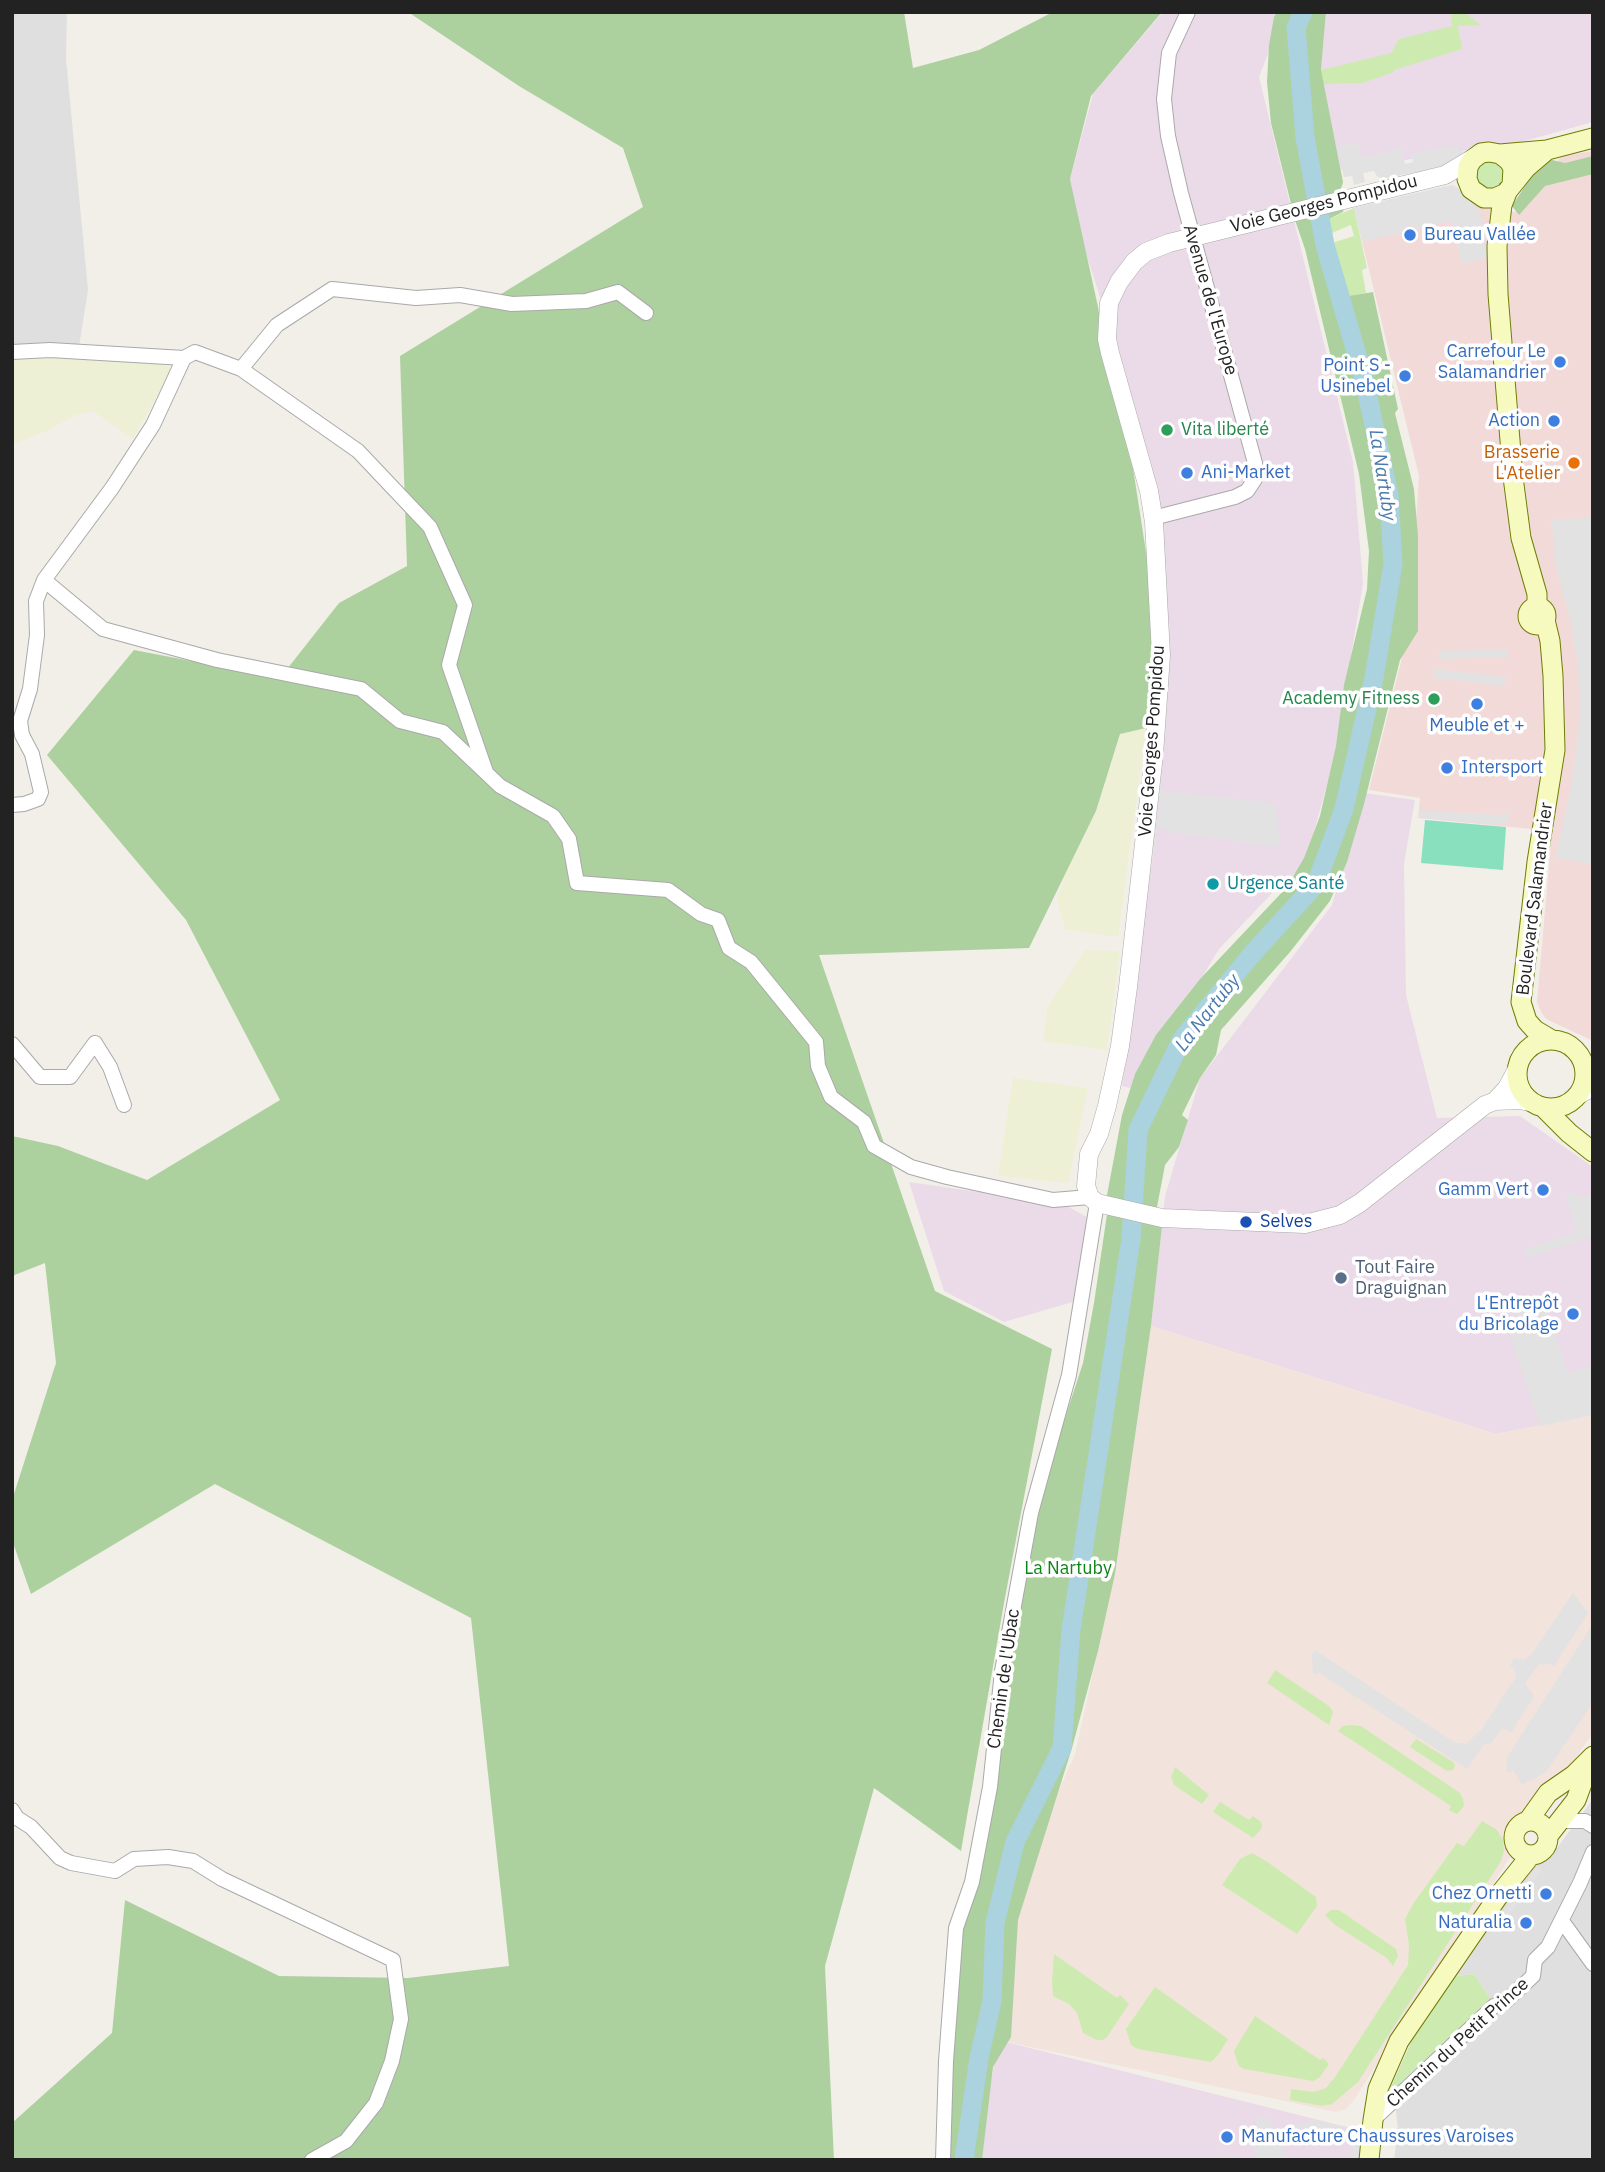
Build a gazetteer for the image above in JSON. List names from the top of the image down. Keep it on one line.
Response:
{"streets":{"main road":["Boulevard Salamandrier"],"street":["Voie Georges Pompidou","Avenue de l'Europe","Chemin de l'Ubac","Chemin du Petit Prince"]},"crossings":[["Voie Georges Pompidou","Avenue de l'Europe"],["Voie Georges Pompidou","Boulevard Salamandrier"],["Voie Georges Pompidou","Chemin de l'Ubac"]],"water":["La Nartuby"],"parks":["La Nartuby"],"places":["Bureau Vallée","Carrefour Le Salamandrier","Point S - Usinebel","Action","Vita liberté","Brasserie L'Atelier","Ani-Market","Academy Fitness","Meuble et +","Intersport","Urgence Santé","Gamm Vert","Selves","Tout Faire Draguignan","L'Entrepôt du Bricolage","Chez Ornetti","Naturalia","Manufacture Chaussures Varoises"]}
